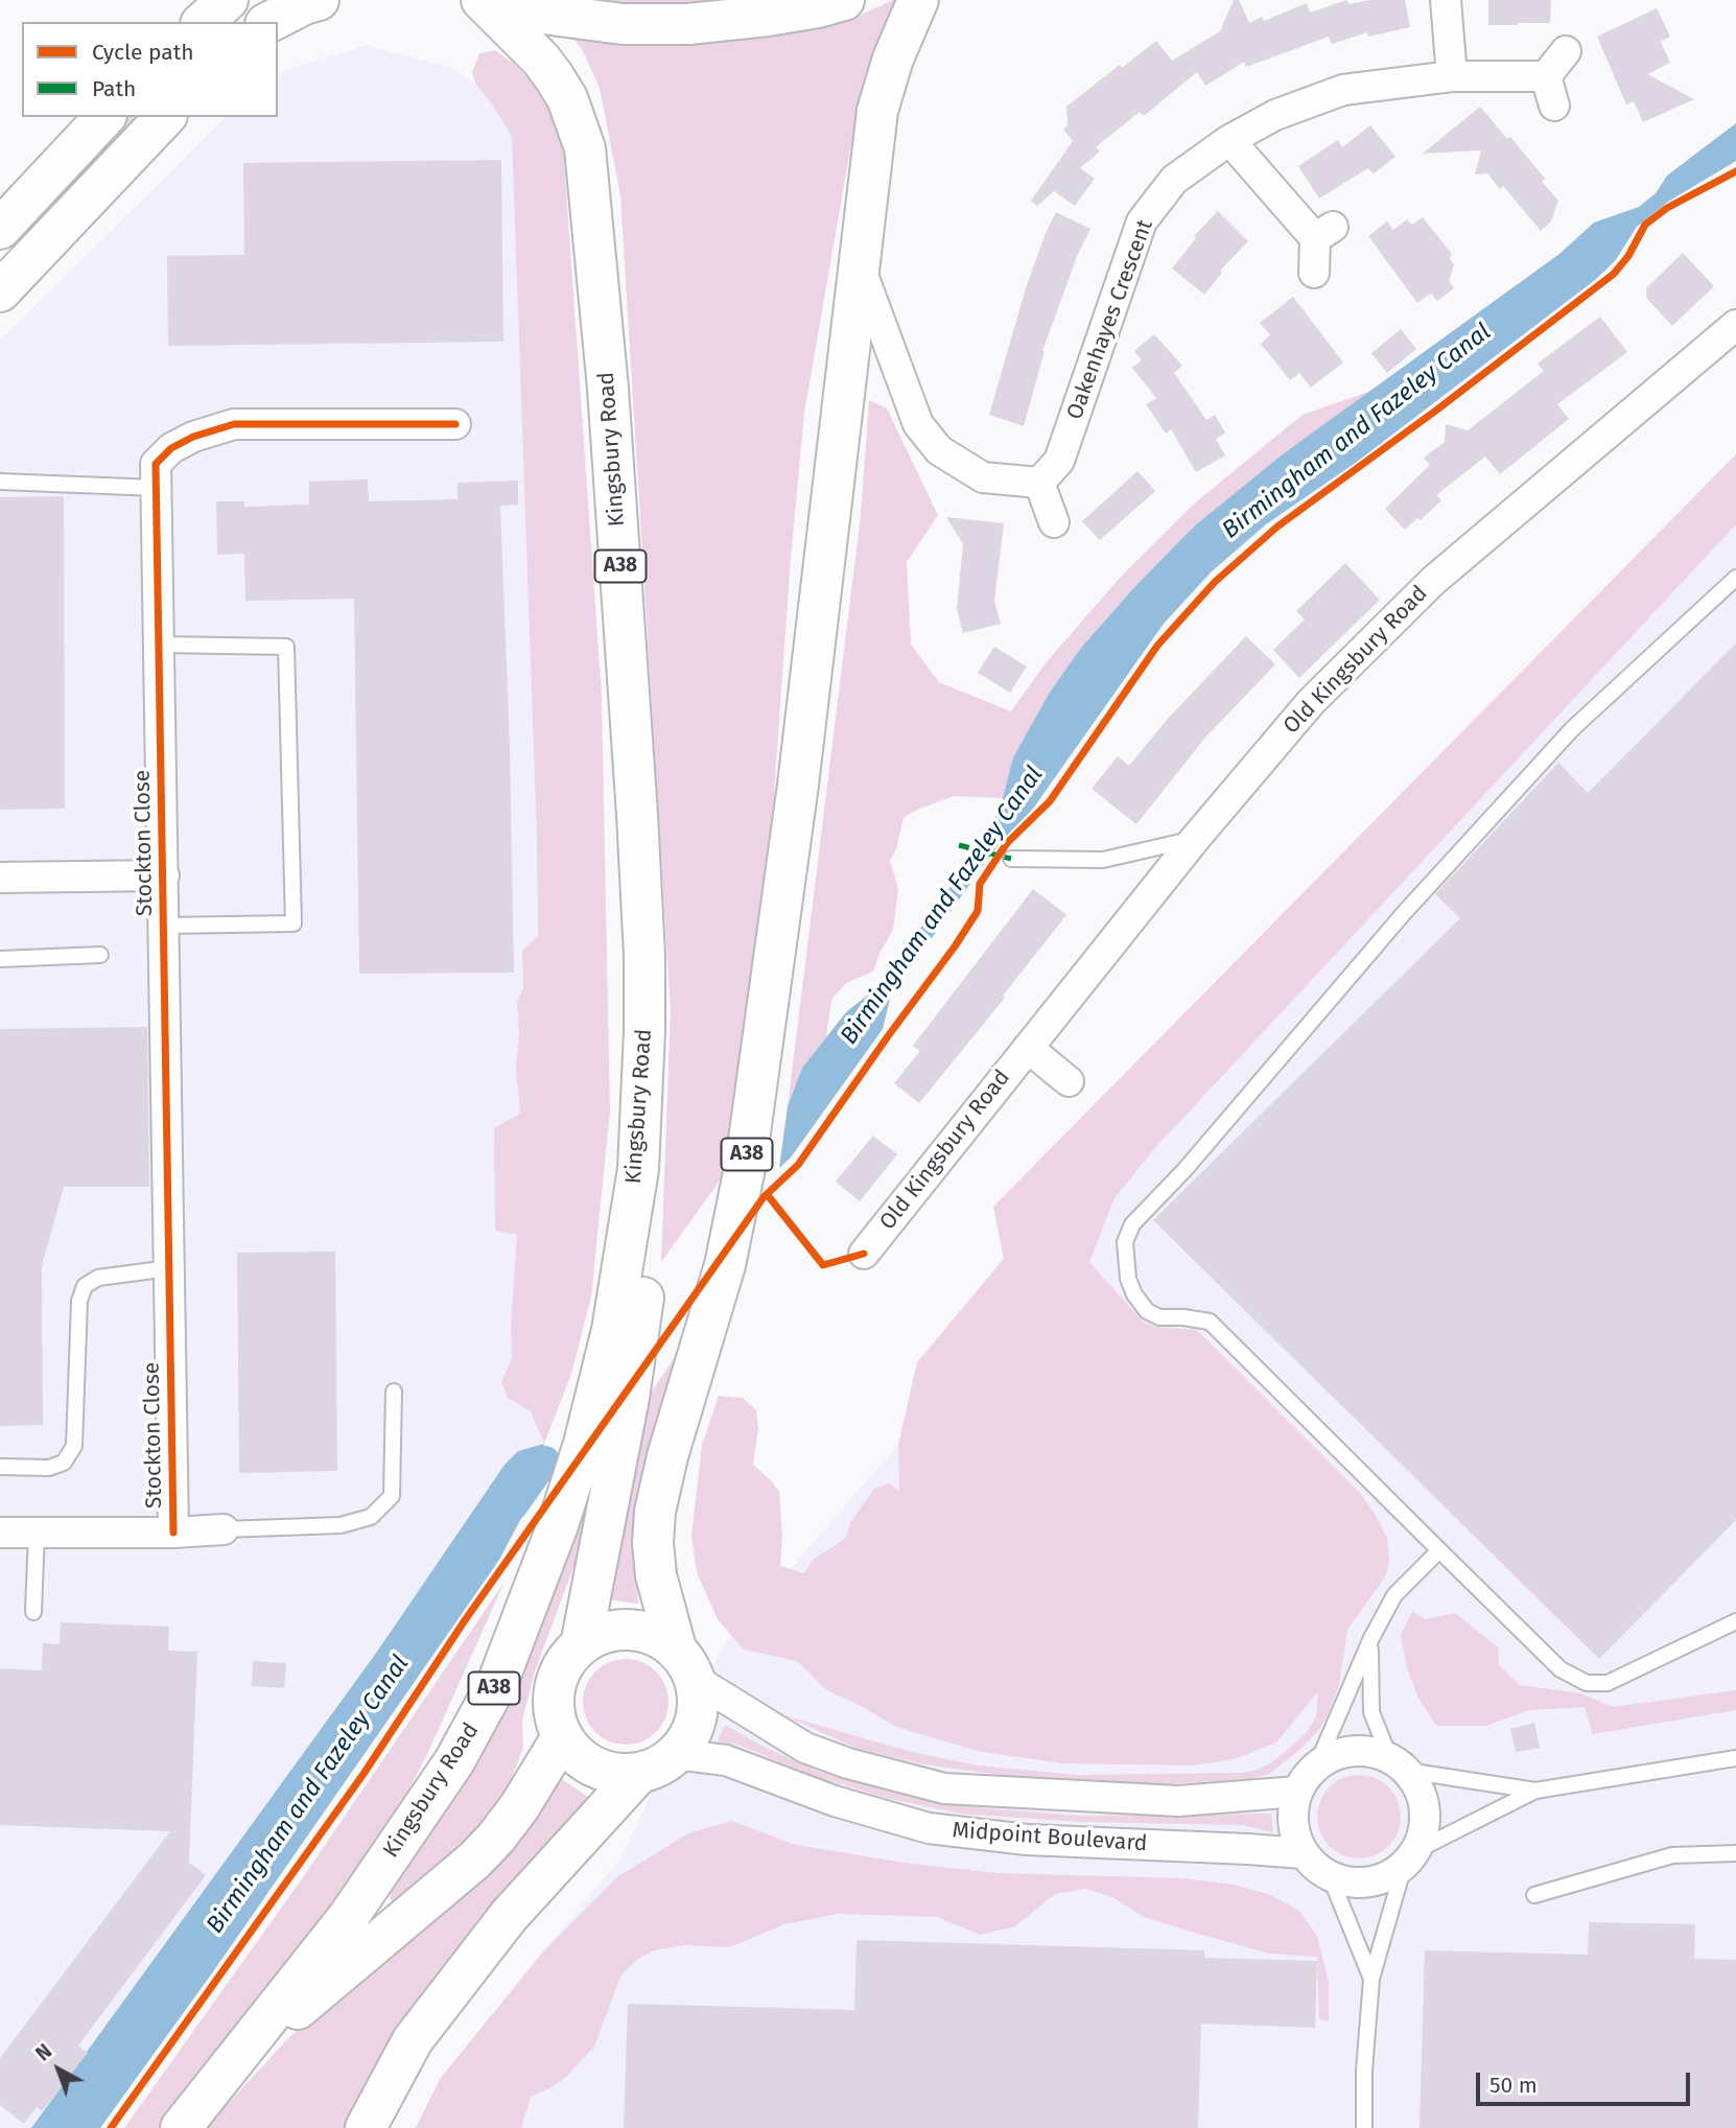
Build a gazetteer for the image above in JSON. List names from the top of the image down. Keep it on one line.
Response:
{"streets":{"main road":["Kingsbury Road","A38"],"street":["Oakenhayes Crescent","Old Kingsbury Road","Stockton Close","Midpoint Boulevard"]},"crossings":[["Kingsbury Road","A38"],["A38","Midpoint Boulevard"]],"water":["Birmingham and Fazeley Canal"],"legend":["Cycle path","Path"],"scale_bar":"50 m","north":"top left"}
